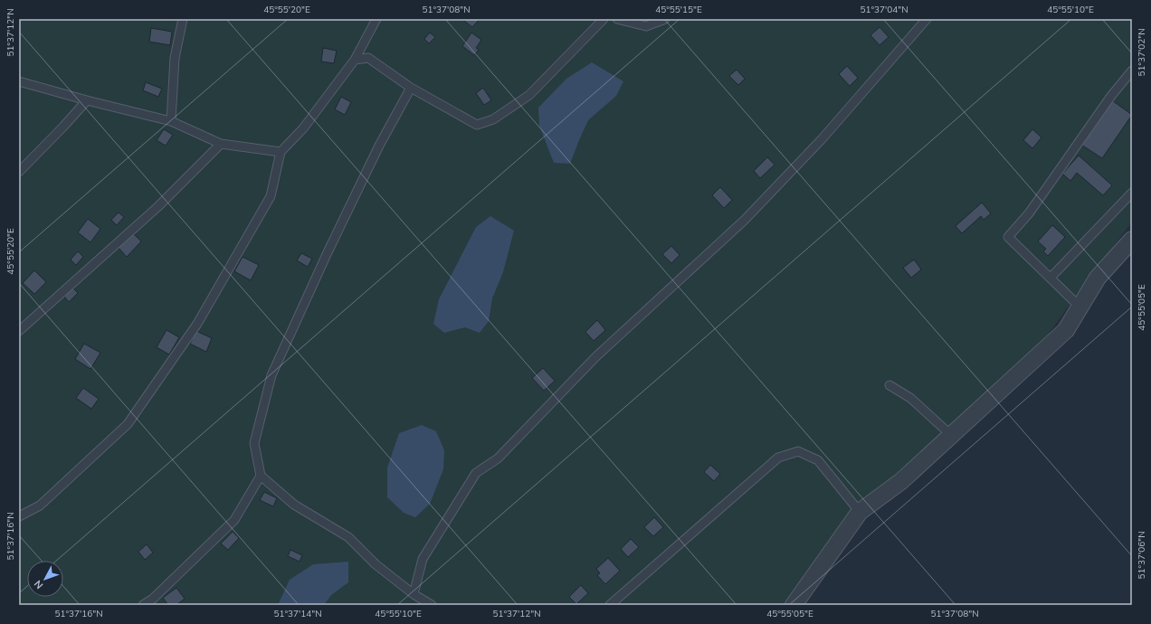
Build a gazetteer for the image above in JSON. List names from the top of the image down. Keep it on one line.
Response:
{"north":"bottom left","coordinates":["45°55'20\"E","51°37'08\"N","45°55'15\"E","51°37'04\"N","45°55'10\"E","51°37'12\"N","51°37'02\"N","45°55'05\"E","51°37'16\"N","51°37'06\"N","51°37'14\"N"]}
